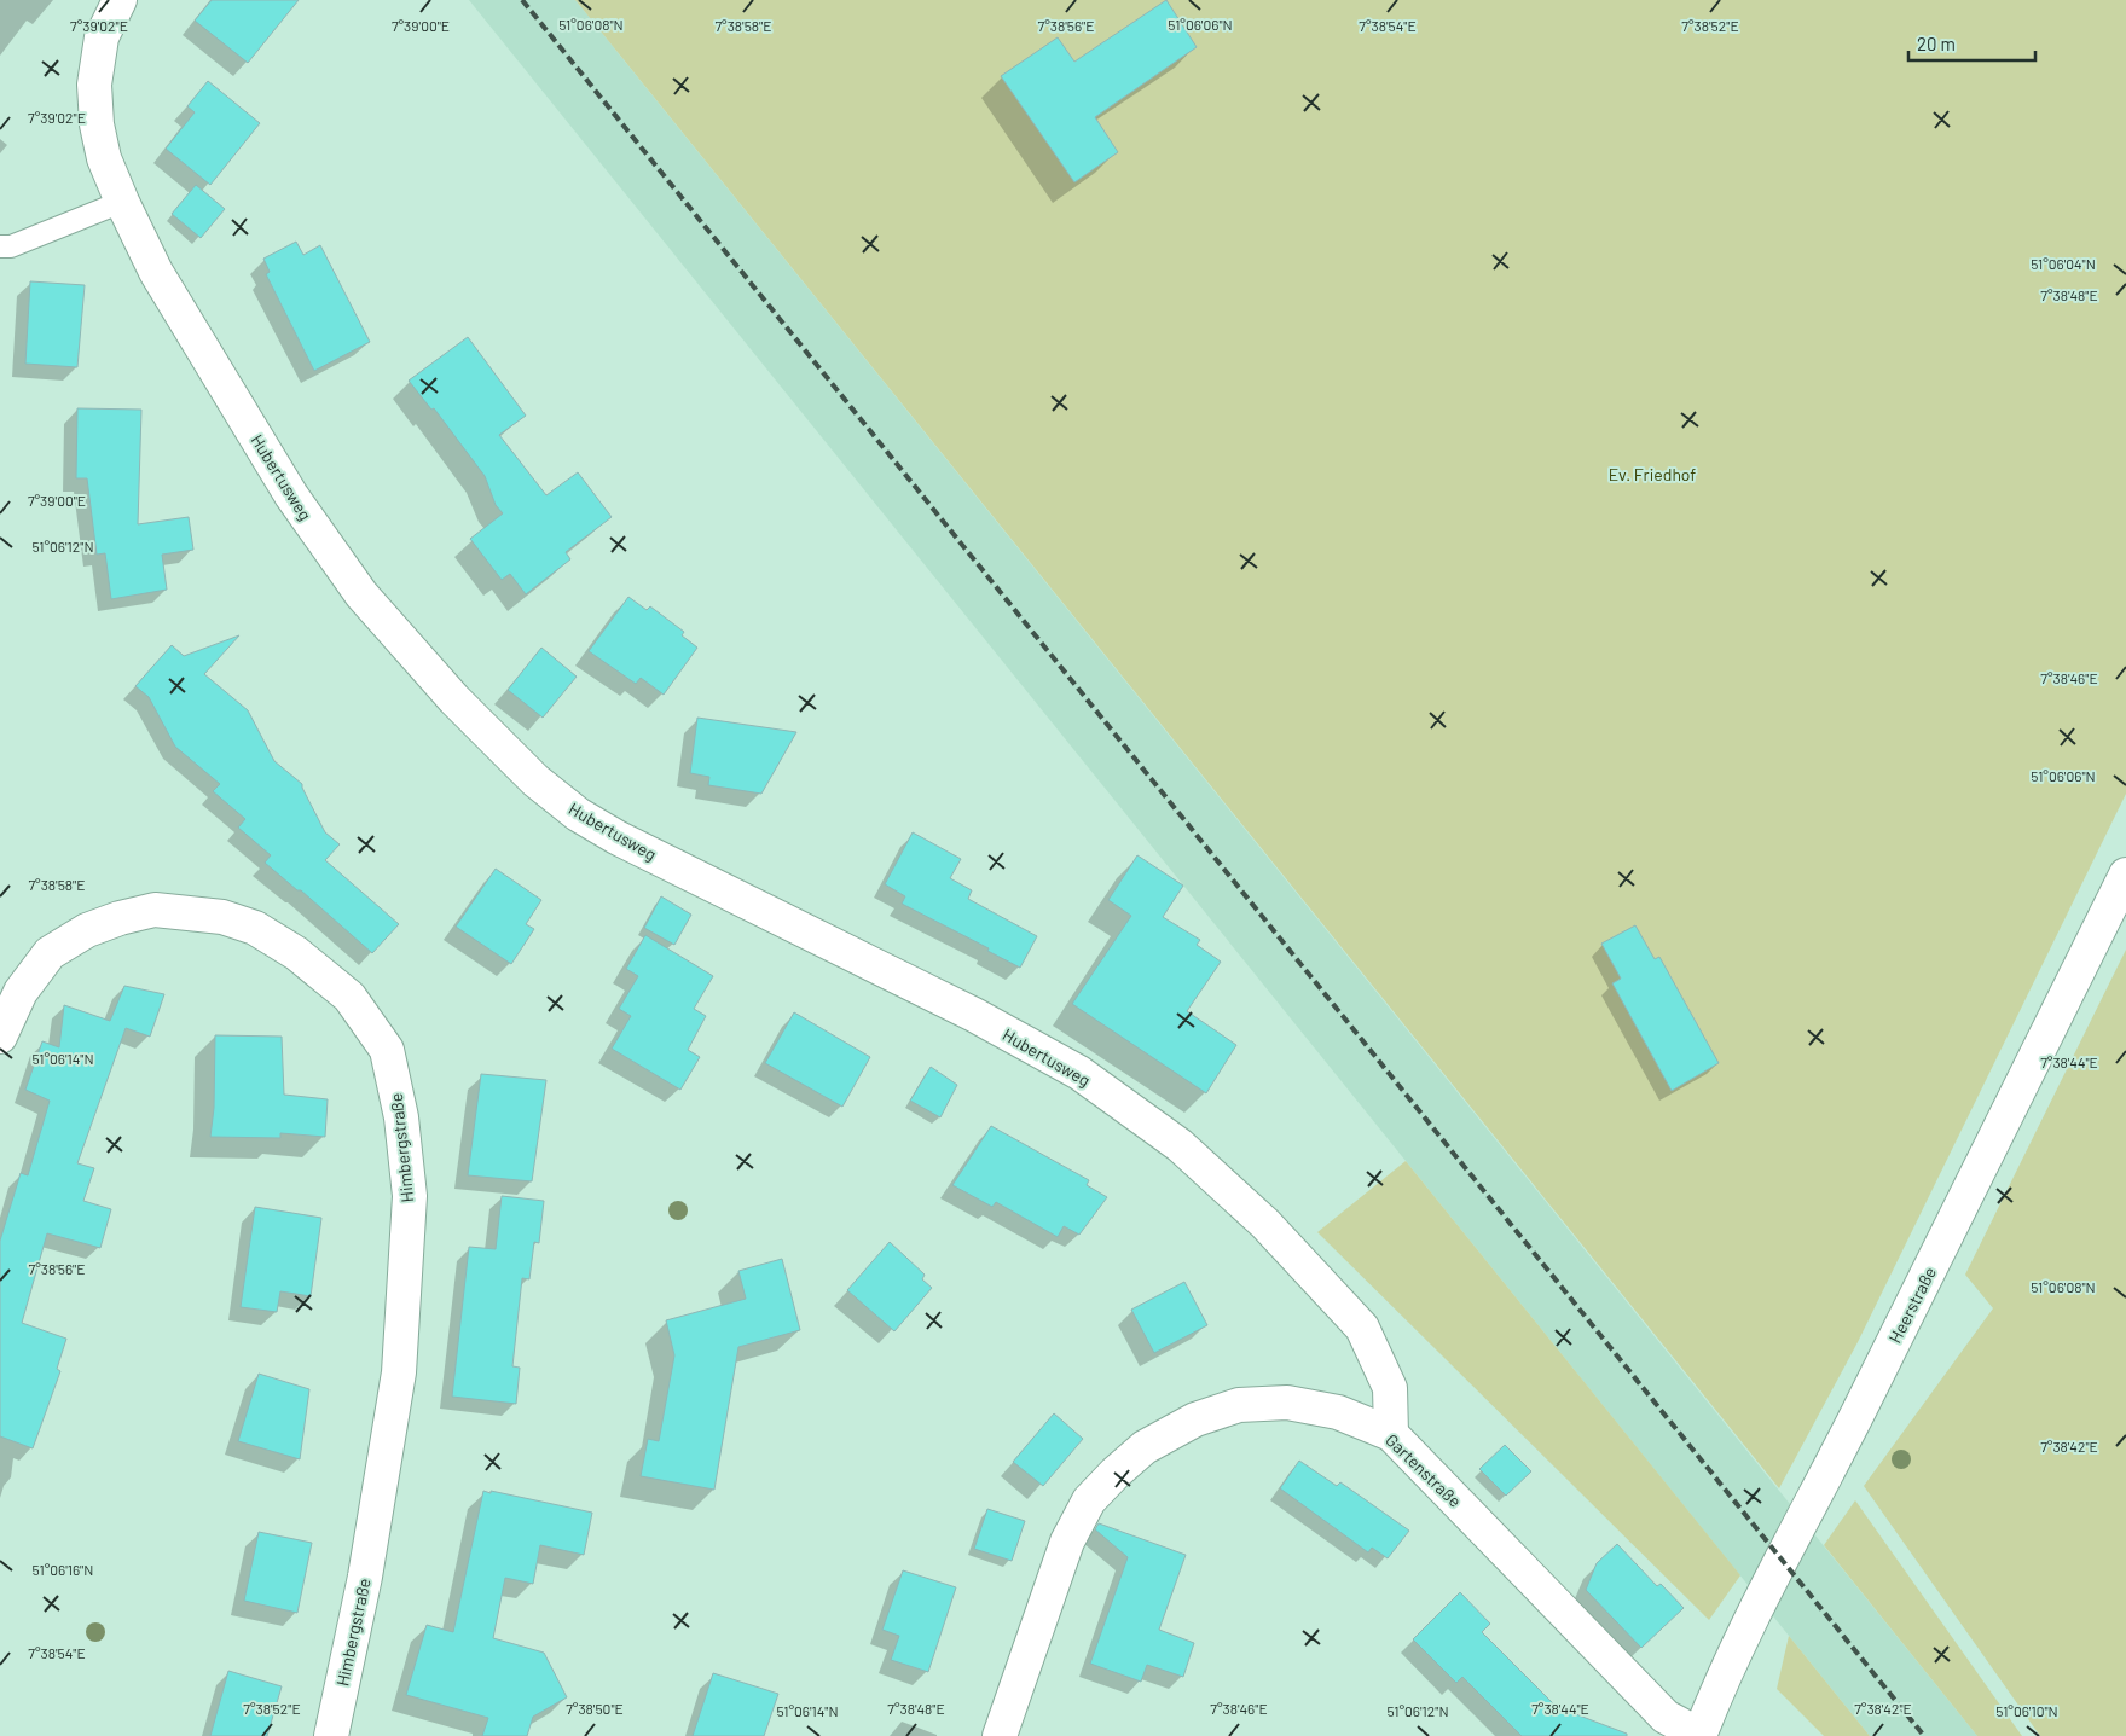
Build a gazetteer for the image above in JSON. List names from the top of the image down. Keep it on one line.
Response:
{"streets":{"street":["Hubertusweg","Himbergstraße","Heerstraße","Gartenstraße"]},"crossings":[["Hubertusweg","Gartenstraße"],["Heerstraße","Gartenstraße"]],"parks":["Ev. Friedhof"],"scale_bar":"20 m","coordinates":["51°06'08\"N","51°06'06\"N","7°39'02\"E","7°39'00\"E","7°38'58\"E","7°38'56\"E","7°38'54\"E","7°38'52\"E","51°06'04\"N","7°38'48\"E","51°06'12\"N","7°38'46\"E","51°06'14\"N","7°38'44\"E","7°38'42\"E","51°06'16\"N","7°38'50\"E","51°06'10\"N"]}
